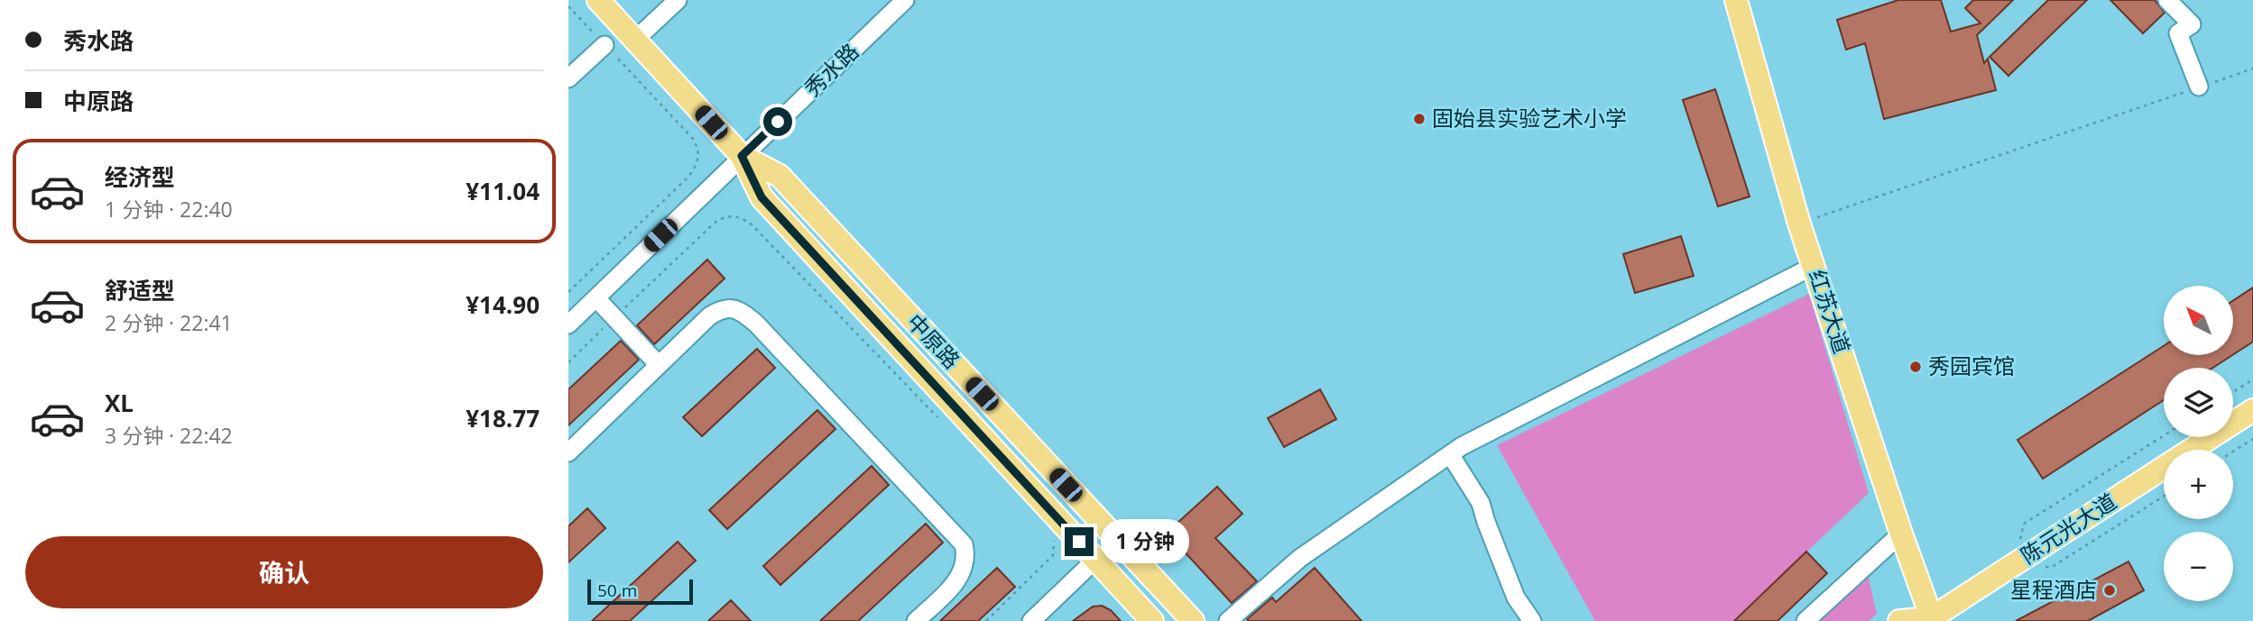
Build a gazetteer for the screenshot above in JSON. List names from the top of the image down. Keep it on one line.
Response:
{"streets":{"main road":["红苏大道","中原路","陈元光大道"],"street":["秀水路"]},"crossings":[["秀水路","中原路"],["红苏大道","陈元光大道"]],"places":["固始县实验艺术小学","秀园宾馆","星程酒店"],"scale_bar":"50 m","north":"top left","page":{"banner":["秀水路","中原路"],"list":[{"name":"经济型","note":"1 分钟 · 22:40","value":"¥11.04"},{"name":"舒适型","note":"2 分钟 · 22:41","value":"¥14.90"},{"name":"XL","note":"3 分钟 · 22:42","value":"¥18.77"}],"map_buttons":["+","−"],"bubble":"1 分钟","buttons":"确认","scale":"50 m"}}
